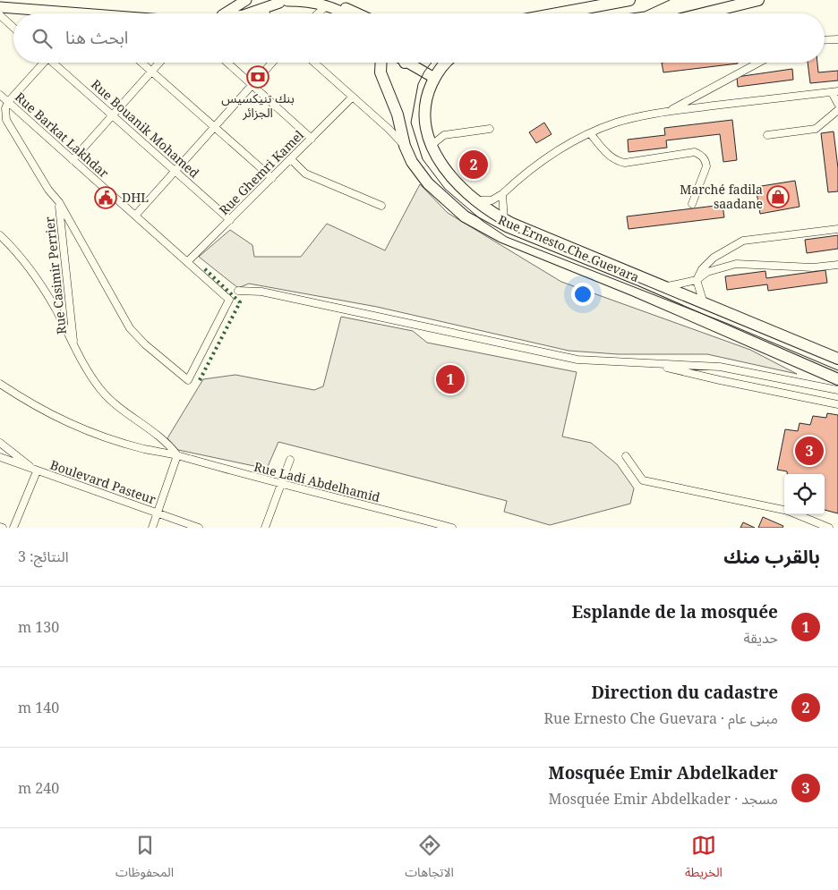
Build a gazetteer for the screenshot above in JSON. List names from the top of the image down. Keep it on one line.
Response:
{"streets":{"main road":["Rue Ernesto Che Guevara"],"street":["Rue Bouanik Mohamed","Rue Barkat Lakhdar","Rue Ghemri Kamel","Rue Casimir Perrier","Boulevard Pasteur","Rue Ladi Abdelhamid"]},"crossings":[["Rue Bouanik Mohamed","Rue Ghemri Kamel"],["Rue Barkat Lakhdar","Rue Ghemri Kamel"],["Rue Barkat Lakhdar","Rue Casimir Perrier"]],"places":{"bank":["بنك تنيكسيس الجزائر"],"shop":["Marché fadila saadane"],"public building":["DHL"]},"page":{"search":"ابحث هنا","pins":["2","1","3"],"heading":["بالقرب منك","النتائج: 3"],"list":[{"mark":"1","name":"Esplande de la mosquée","note":"حديقة","value":"130 m"},{"mark":"2","name":"Direction du cadastre","note":"مبنى عام · Rue Ernesto Che Guevara","value":"140 m"},{"mark":"3","name":"Mosquée Emir Abdelkader","note":"مسجد · Mosquée Emir Abdelkader","value":"240 m"}],"nav":["الخريطة","الاتجاهات","المحفوظات"]}}
